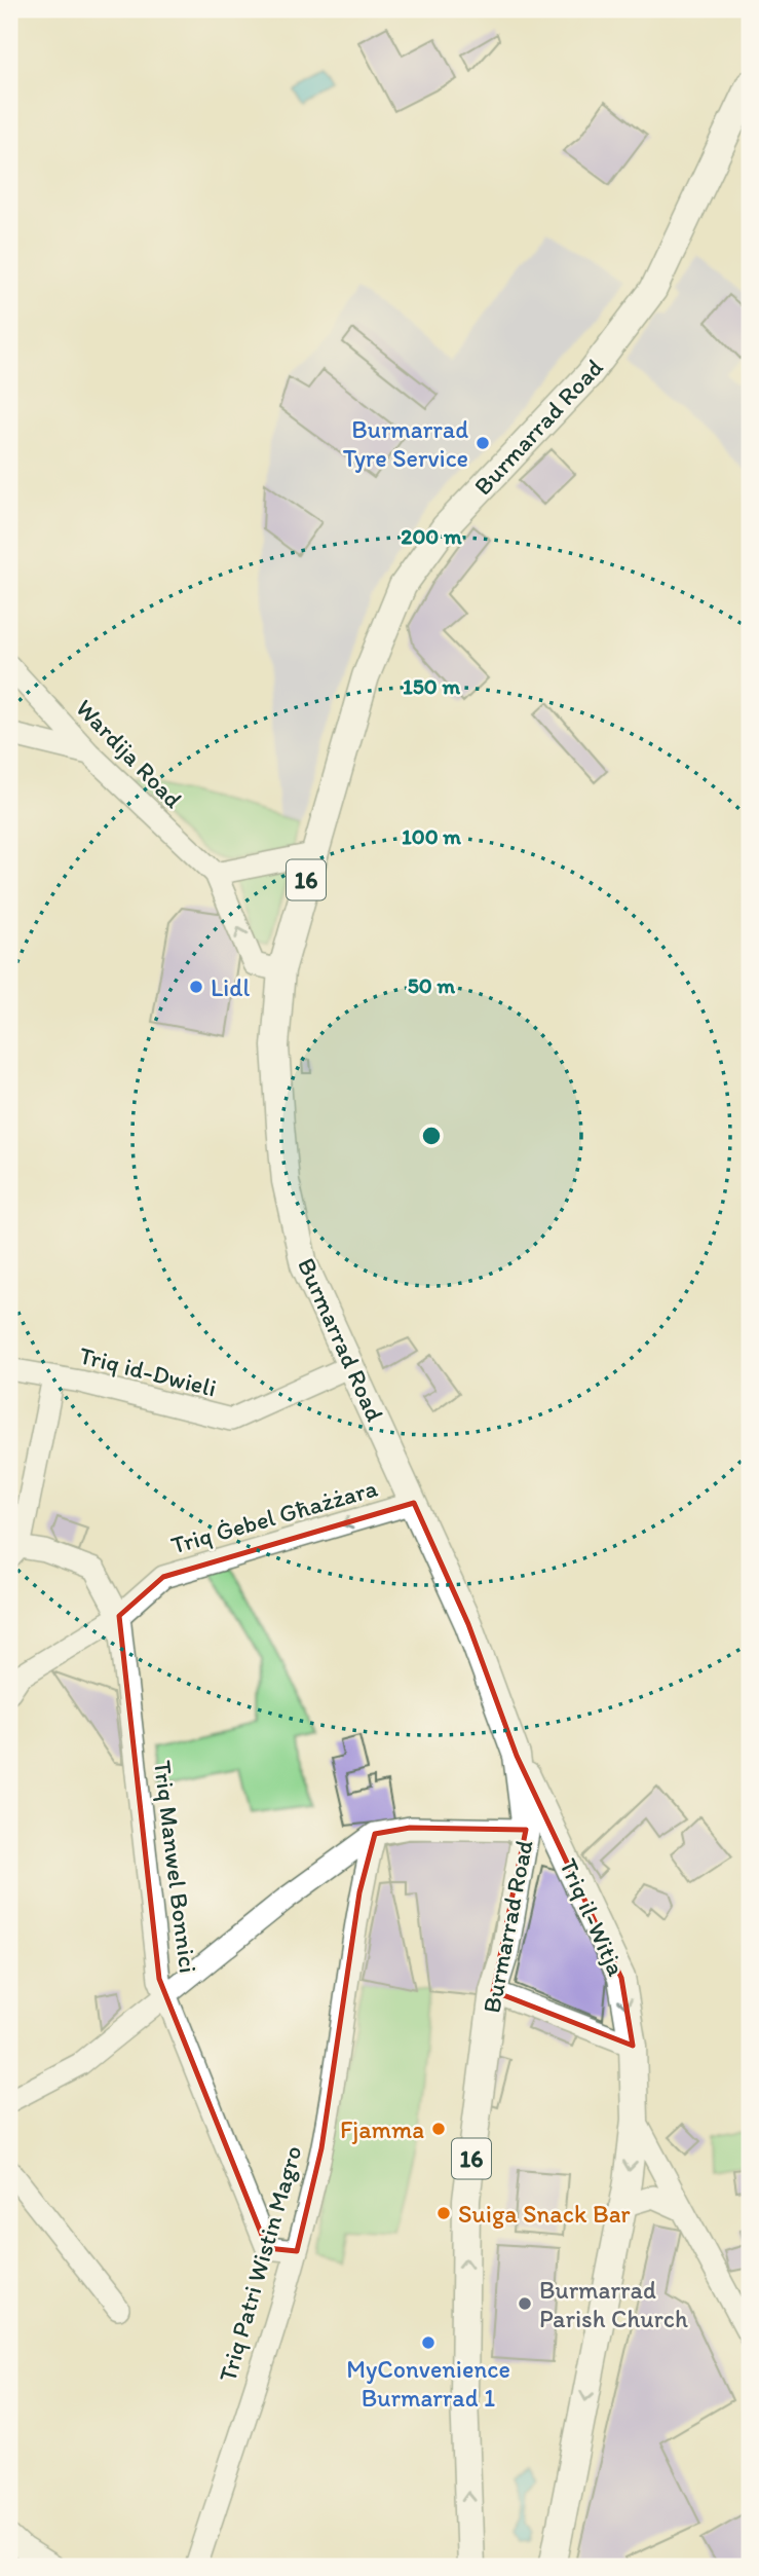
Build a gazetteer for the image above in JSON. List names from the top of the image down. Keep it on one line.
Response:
{"streets":{"main road":["Burmarrad Road","16","Triq il-Witja"],"street":["Wardija Road","Triq id-Dwieli","Triq Ġebel Għażżara","Triq Manwel Bonnici","Triq Patri Wistin Magro"]},"crossings":[["Burmarrad Road","Wardija Road"],["Burmarrad Road","Triq id-Dwieli"],["Burmarrad Road","Triq Ġebel Għażżara"],["Burmarrad Road","Triq il-Witja"],["16","Triq il-Witja"],["Triq Ġebel Għażżara","Triq Manwel Bonnici"],["Triq Manwel Bonnici","Triq Patri Wistin Magro"]],"one_way":["Triq Ġebel Għażżara","Triq il-Witja"],"places":["Burmarrad Tyre Service","Lidl","Fjamma","Suiga Snack Bar","Burmarrad Parish Church","MyConvenience Burmarrad 1"],"rings":["200 m","150 m","100 m","50 m"]}
